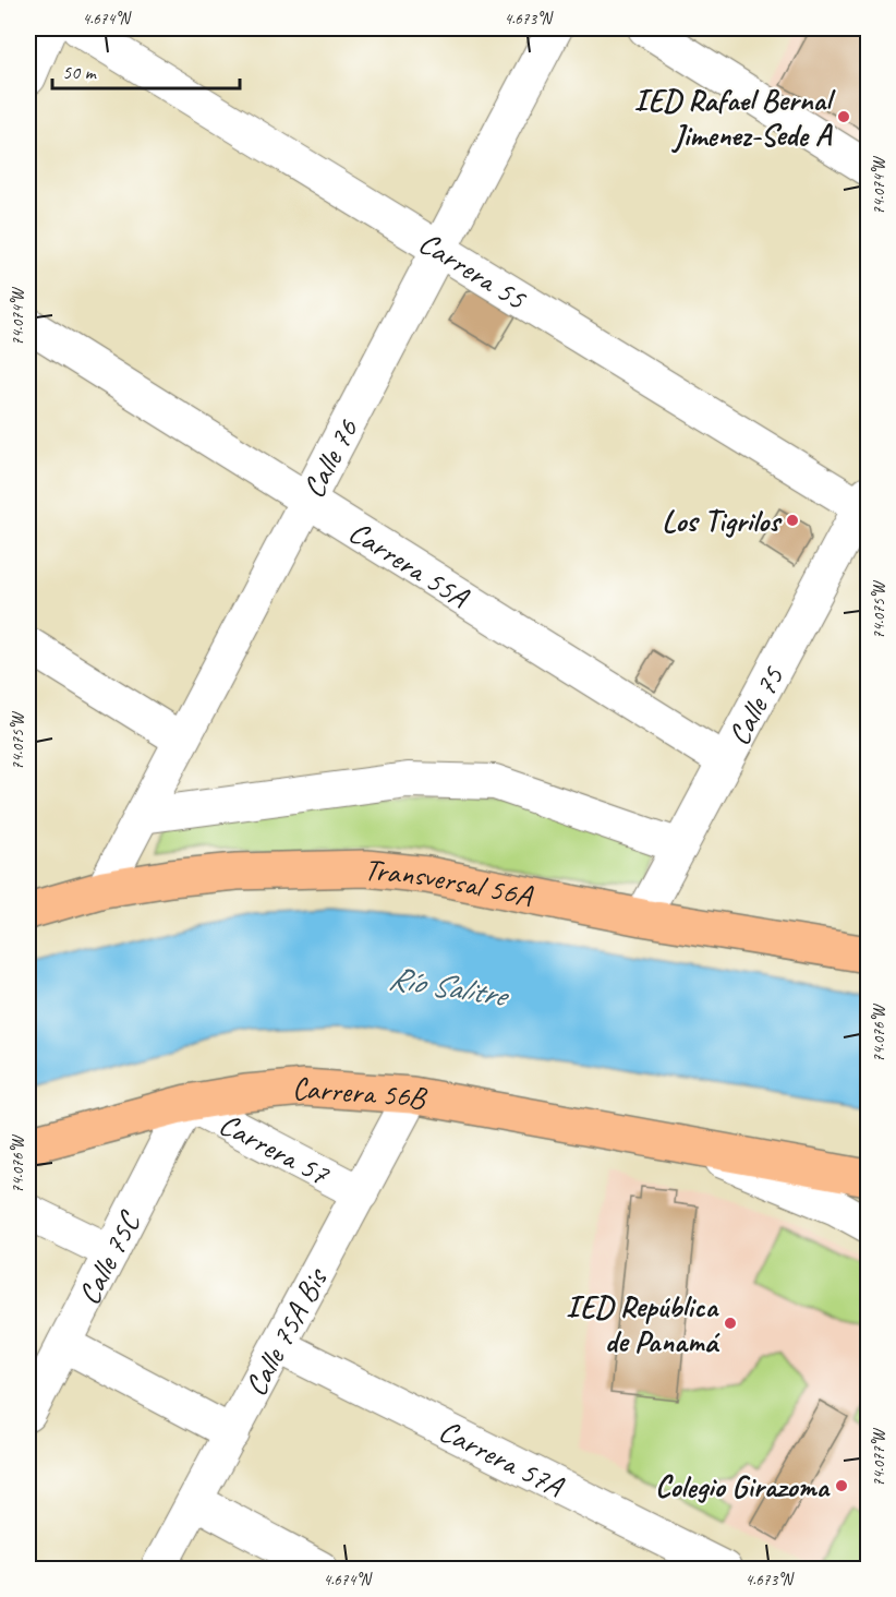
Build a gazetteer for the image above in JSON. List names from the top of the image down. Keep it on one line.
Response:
{"streets":{"main road":["Transversal 56A","Carrera 56B"],"street":["Carrera 55","Calle 76","Carrera 55A","Calle 75","Carrera 57","Calle 75C","Calle 75A Bis","Carrera 57A"]},"crossings":[["Carrera 55","Calle 76"],["Carrera 55","Calle 75"],["Calle 76","Carrera 55A"],["Calle 76","Transversal 56A"],["Carrera 55A","Calle 75"],["Calle 75","Transversal 56A"],["Carrera 56B","Carrera 57"],["Carrera 56B","Calle 75C"],["Carrera 56B","Calle 75A Bis"],["Carrera 57","Calle 75C"],["Carrera 57","Calle 75A Bis"],["Calle 75A Bis","Carrera 57A"]],"water":["Río Salitre"],"places":["IED Rafael Bernal Jimenez-Sede A","Los Tigrilos","IED República de Panamá","Colegio Girazoma"],"scale_bar":"50 m","coordinates":["4.674°N","4.673°N","74.074°W","74.075°W","74.076°W","74.077°W"]}
